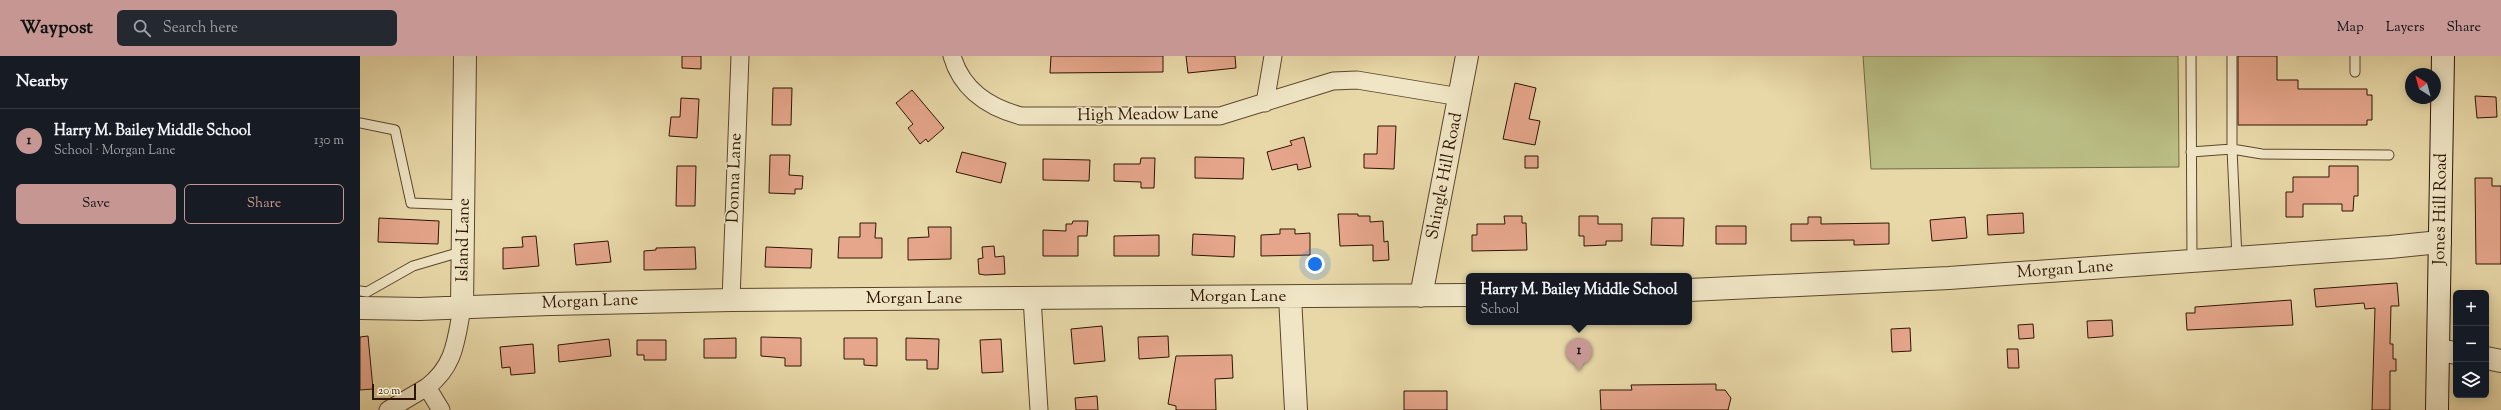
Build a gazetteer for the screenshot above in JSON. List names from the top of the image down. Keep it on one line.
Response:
{"streets":{"street":["High Meadow Lane","Shingle Hill Road","Donna Lane","Jones Hill Road","Island Lane","Morgan Lane"]},"crossings":[["High Meadow Lane","Shingle Hill Road"],["Shingle Hill Road","Morgan Lane"],["Donna Lane","Morgan Lane"],["Jones Hill Road","Morgan Lane"],["Island Lane","Morgan Lane"]],"scale_bar":"20 m","north":"top left","page":{"header":"Waypost","search":"Search here","nav":["Map","Layers","Share"],"heading":"Nearby","list":[{"mark":"1","name":"Harry M. Bailey Middle School","note":"School · Morgan Lane","value":"130 m"}],"buttons":["Save","Share"],"popup":["Harry M. Bailey Middle School","School"],"map_buttons":["+","−"],"pins":"1","scale":"20 m"}}
